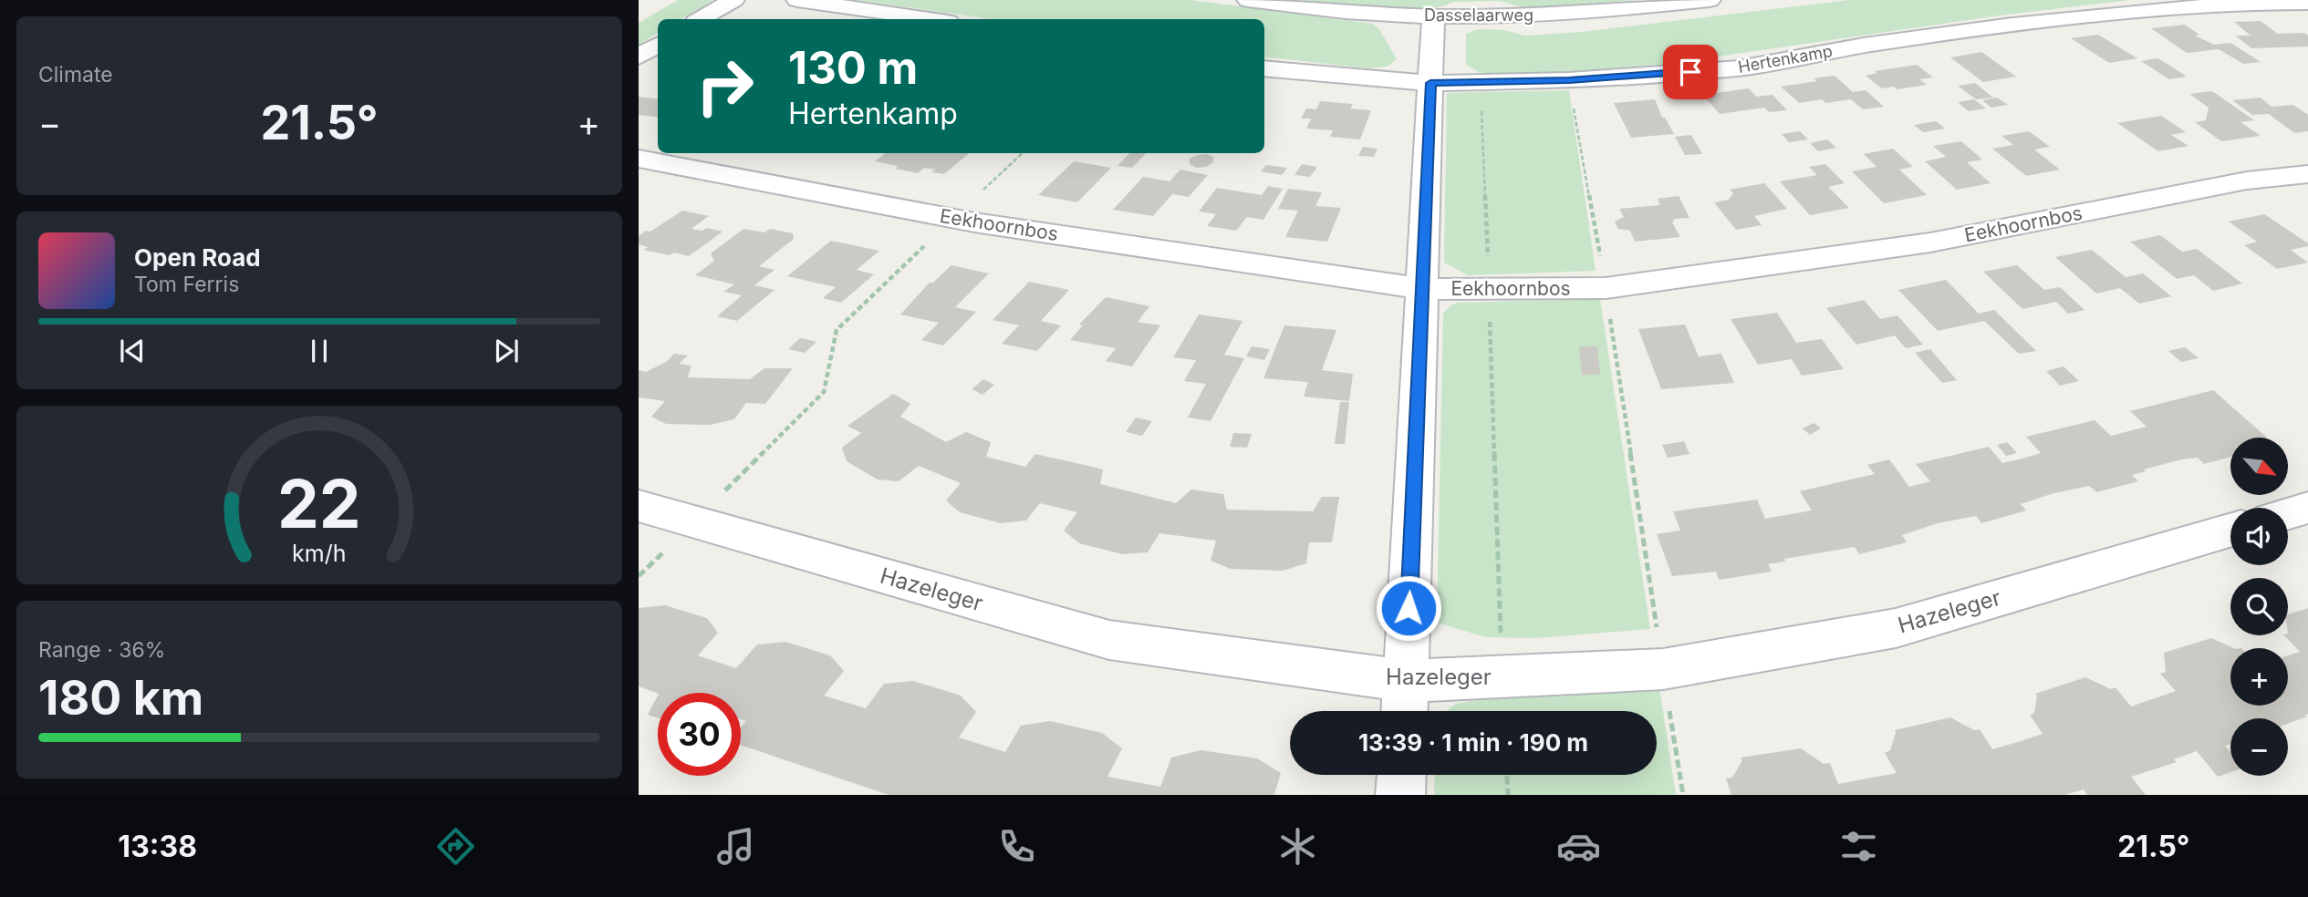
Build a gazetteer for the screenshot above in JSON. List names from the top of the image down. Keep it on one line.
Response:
{"streets":{"street":["Dasselaarweg","Hertenkamp","Eekhoornbos","Hazeleger"]},"north":"bottom right","page":{"tile":["Climate",["Range · 36%","180 km"]],"turn":["130 m","Hertenkamp"],"heat":["−","21.5°","+"],"song":["Open Road","Tom Ferris"],"map_buttons":["+","−"],"limit":"30","trip":"13:39 · 1 min · 190 m","tabs":["13:38","21.5°"],"gauge":["22","km/h"]}}
